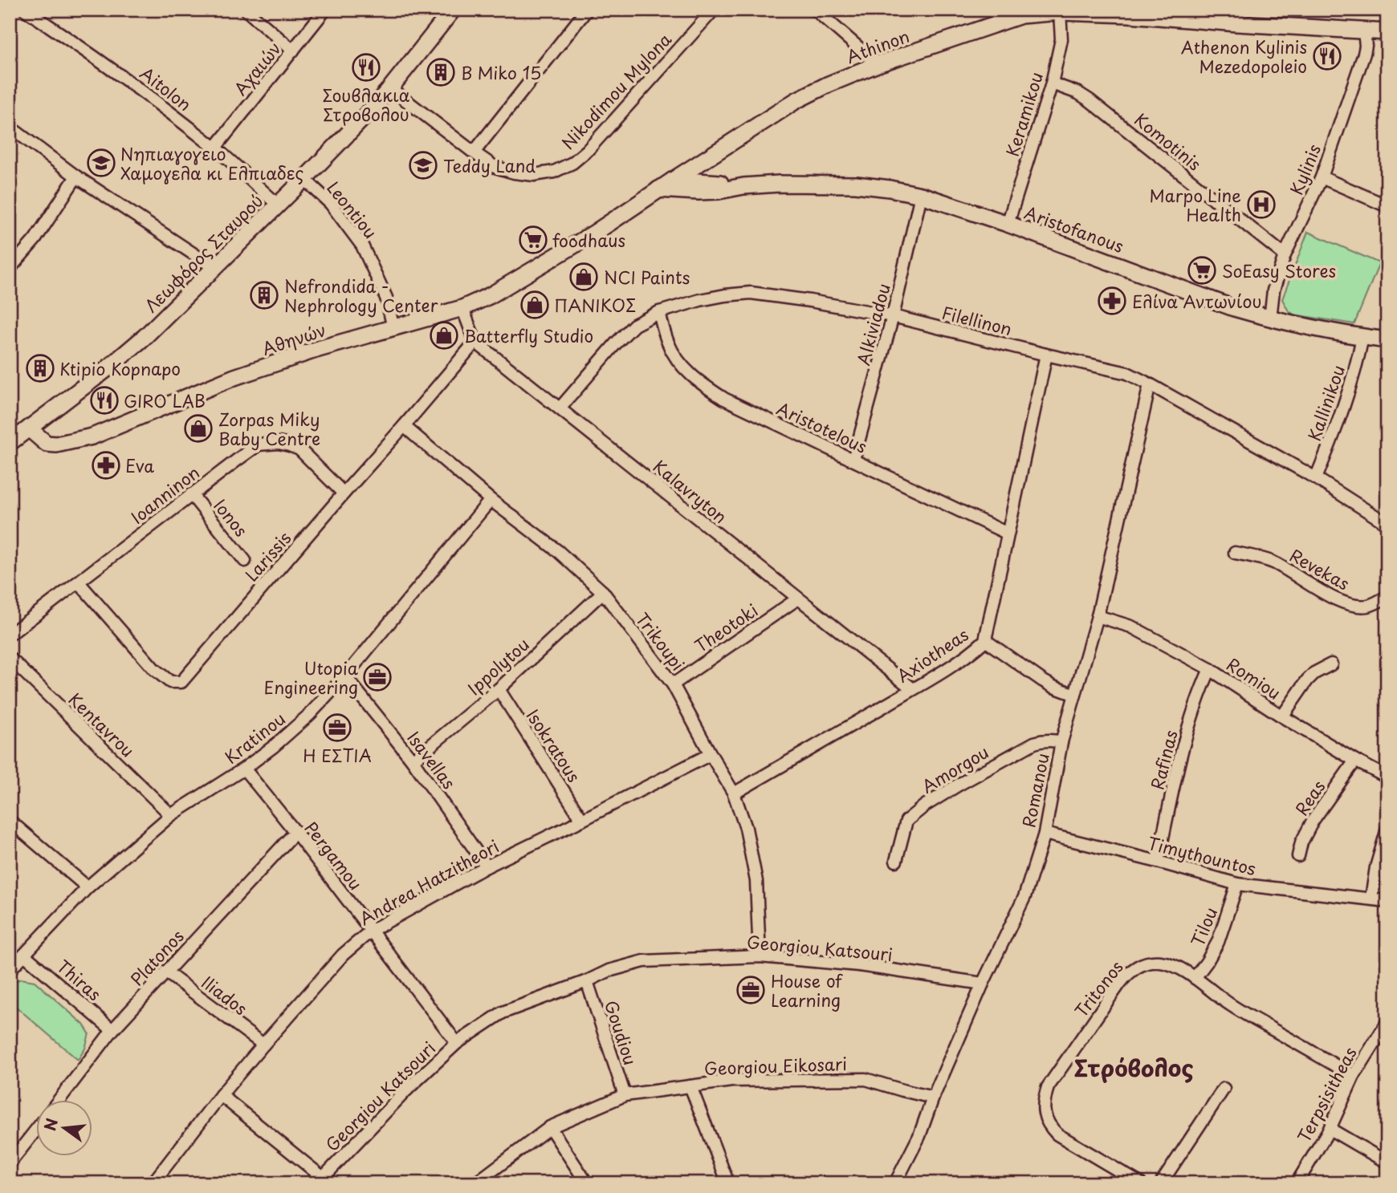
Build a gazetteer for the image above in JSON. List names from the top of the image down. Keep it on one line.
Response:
{"streets":{"street":["Athinon","Αχαιών","Aitolon","Nikodimou Mylona","Keramikou","Komotinis","Kylinis","Leontiou","Aristofanous","Λεωφόρος Σταυρού","Filellinon","Alkiviadou","Αθηνών","Kallinikou","Aristotelous","Kalavryton","Ioanninon","Ionos","Larissis","Revekas","Theotoki","Trikoupi","Axiotheas","Ippolytou","Romiou","Kentavrou","Kratinou","Isokratous","Isavellas","Rafinas","Amorgou","Romanou","Reas","Pergamou","Timythountos","Andrea Hatzitheori","Tilou","Georgiou Katsouri","Platonos","Thiras","Tritonos","Iliados","Goudiou","Georgiou Eikosari","Terpsisitheas"]},"crossings":[["Athinon","Keramikou"],["Athinon","Kylinis"],["Athinon","Aristofanous"],["Athinon","Αθηνών"],["Αχαιών","Aitolon"],["Aitolon","Λεωφόρος Σταυρού"],["Nikodimou Mylona","Λεωφόρος Σταυρού"],["Keramikou","Komotinis"],["Keramikou","Aristofanous"],["Komotinis","Kylinis"],["Kylinis","Aristofanous"],["Leontiou","Λεωφόρος Σταυρού"],["Leontiou","Αθηνών"],["Aristofanous","Alkiviadou"],["Aristofanous","Αθηνών"],["Aristofanous","Kallinikou"],["Λεωφόρος Σταυρού","Αθηνών"],["Filellinon","Alkiviadou"],["Filellinon","Kallinikou"],["Filellinon","Aristotelous"],["Filellinon","Kalavryton"],["Filellinon","Axiotheas"],["Filellinon","Romanou"],["Alkiviadou","Aristotelous"],["Aristotelous","Axiotheas"],["Kalavryton","Larissis"],["Kalavryton","Theotoki"],["Kalavryton","Axiotheas"],["Ioanninon","Ionos"],["Ioanninon","Larissis"],["Larissis","Trikoupi"],["Theotoki","Trikoupi"],["Trikoupi","Axiotheas"],["Trikoupi","Ippolytou"],["Trikoupi","Kratinou"],["Trikoupi","Andrea Hatzitheori"],["Trikoupi","Georgiou Katsouri"],["Ippolytou","Isokratous"],["Ippolytou","Isavellas"],["Romiou","Rafinas"],["Romiou","Romanou"],["Romiou","Reas"],["Kentavrou","Kratinou"],["Kratinou","Isavellas"],["Kratinou","Pergamou"],["Kratinou","Thiras"],["Isokratous","Andrea Hatzitheori"],["Isavellas","Andrea Hatzitheori"],["Rafinas","Timythountos"],["Amorgou","Romanou"],["Romanou","Timythountos"],["Romanou","Georgiou Katsouri"],["Romanou","Georgiou Eikosari"],["Pergamou","Andrea Hatzitheori"],["Pergamou","Georgiou Katsouri"],["Pergamou","Platonos"],["Timythountos","Tilou"],["Andrea Hatzitheori","Iliados"],["Tilou","Tritonos"],["Georgiou Katsouri","Goudiou"],["Platonos","Thiras"],["Platonos","Iliados"],["Tritonos","Terpsisitheas"],["Goudiou","Georgiou Eikosari"]],"districts":["Στρόβολος"],"places":{"restaurant":["Athenon Kylinis Mezedopoleio","Σουβλακια Στροβολου","GIRO LAB"],"building":["B Miko 15","Nefrondida - Nephrology Center","Ktipio Kopnapo"],"school or university":["Νηπιαγογειο Χαμογελα κι Ελπιαδες","Teddy Land"],"hospital":["Marpo Line Health"],"supermarket":["foodhaus","SoEasy Stores"],"shop":["NCI Paints","ΠΑΝΙΚΟΣ","Batterfly Studio","Zorpas Miky Baby Centre"],"pharmacy":["Ελίνα Αντωνίου","Eva"],"office":["Utopia Engineering","Η ΕΣΤΙΑ","House of Learning"]},"north":"left"}
